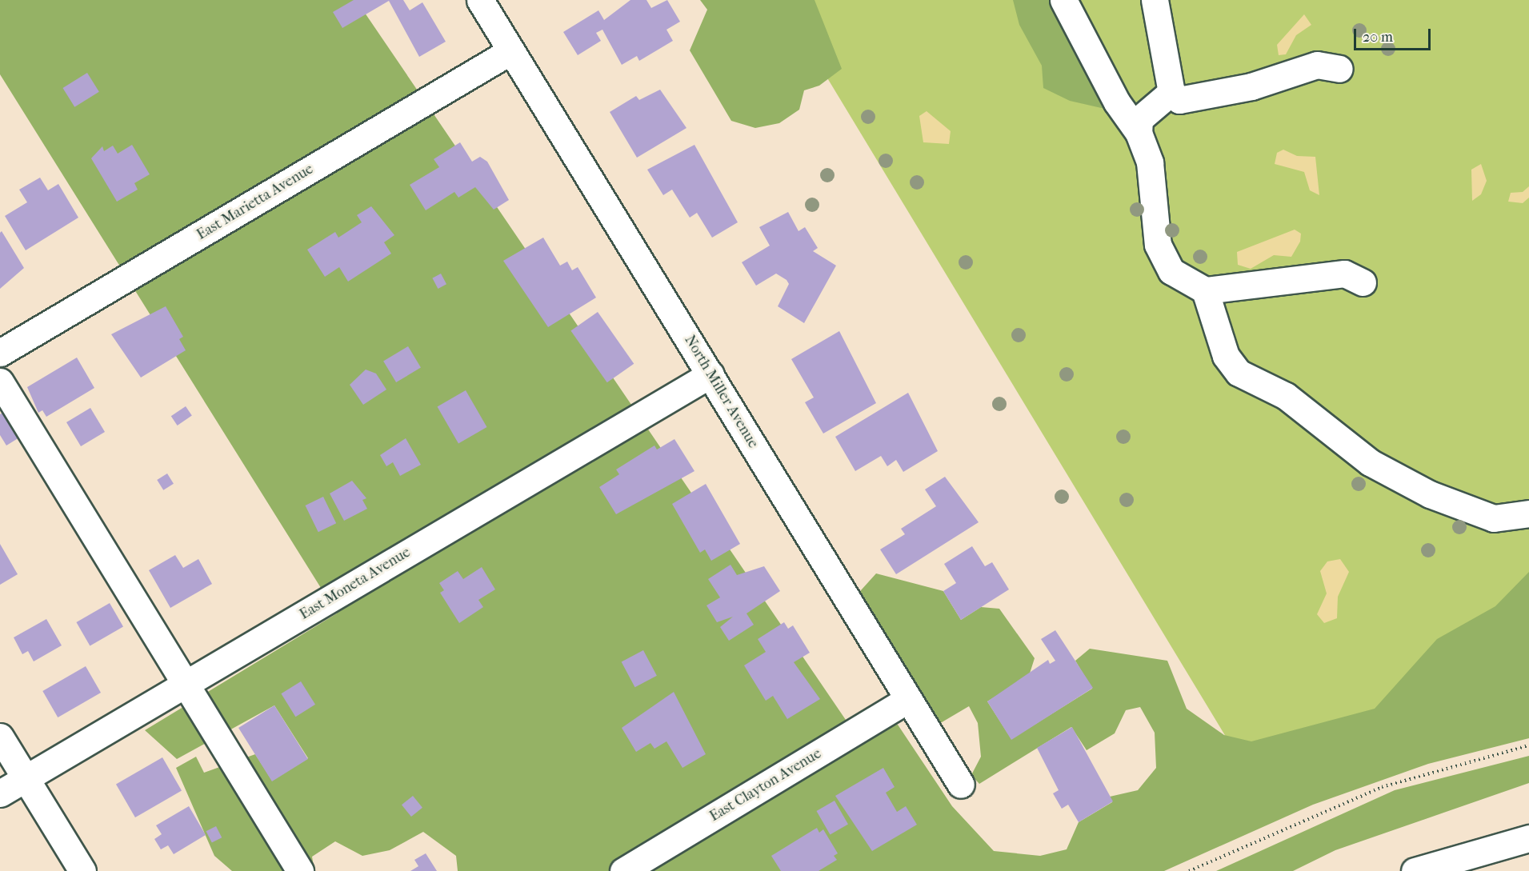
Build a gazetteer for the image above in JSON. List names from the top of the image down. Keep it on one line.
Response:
{"streets":{"street":["East Marietta Avenue","North Miller Avenue","East Moneta Avenue","East Clayton Avenue"]},"crossings":[["East Marietta Avenue","North Miller Avenue"],["North Miller Avenue","East Moneta Avenue"],["North Miller Avenue","East Clayton Avenue"]],"scale_bar":"20 m"}
